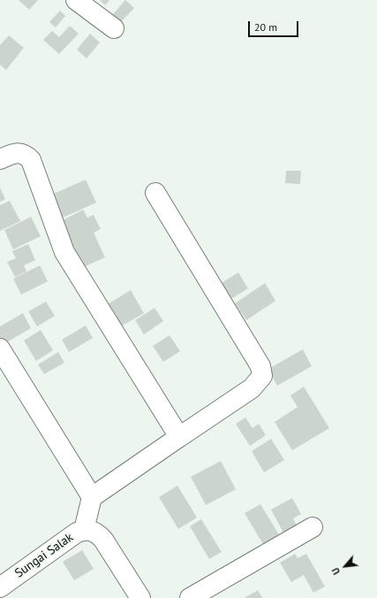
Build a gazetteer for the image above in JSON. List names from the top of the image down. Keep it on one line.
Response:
{"streets":{"street":["Sungai Salak"]},"scale_bar":"20 m","north":"bottom left"}
